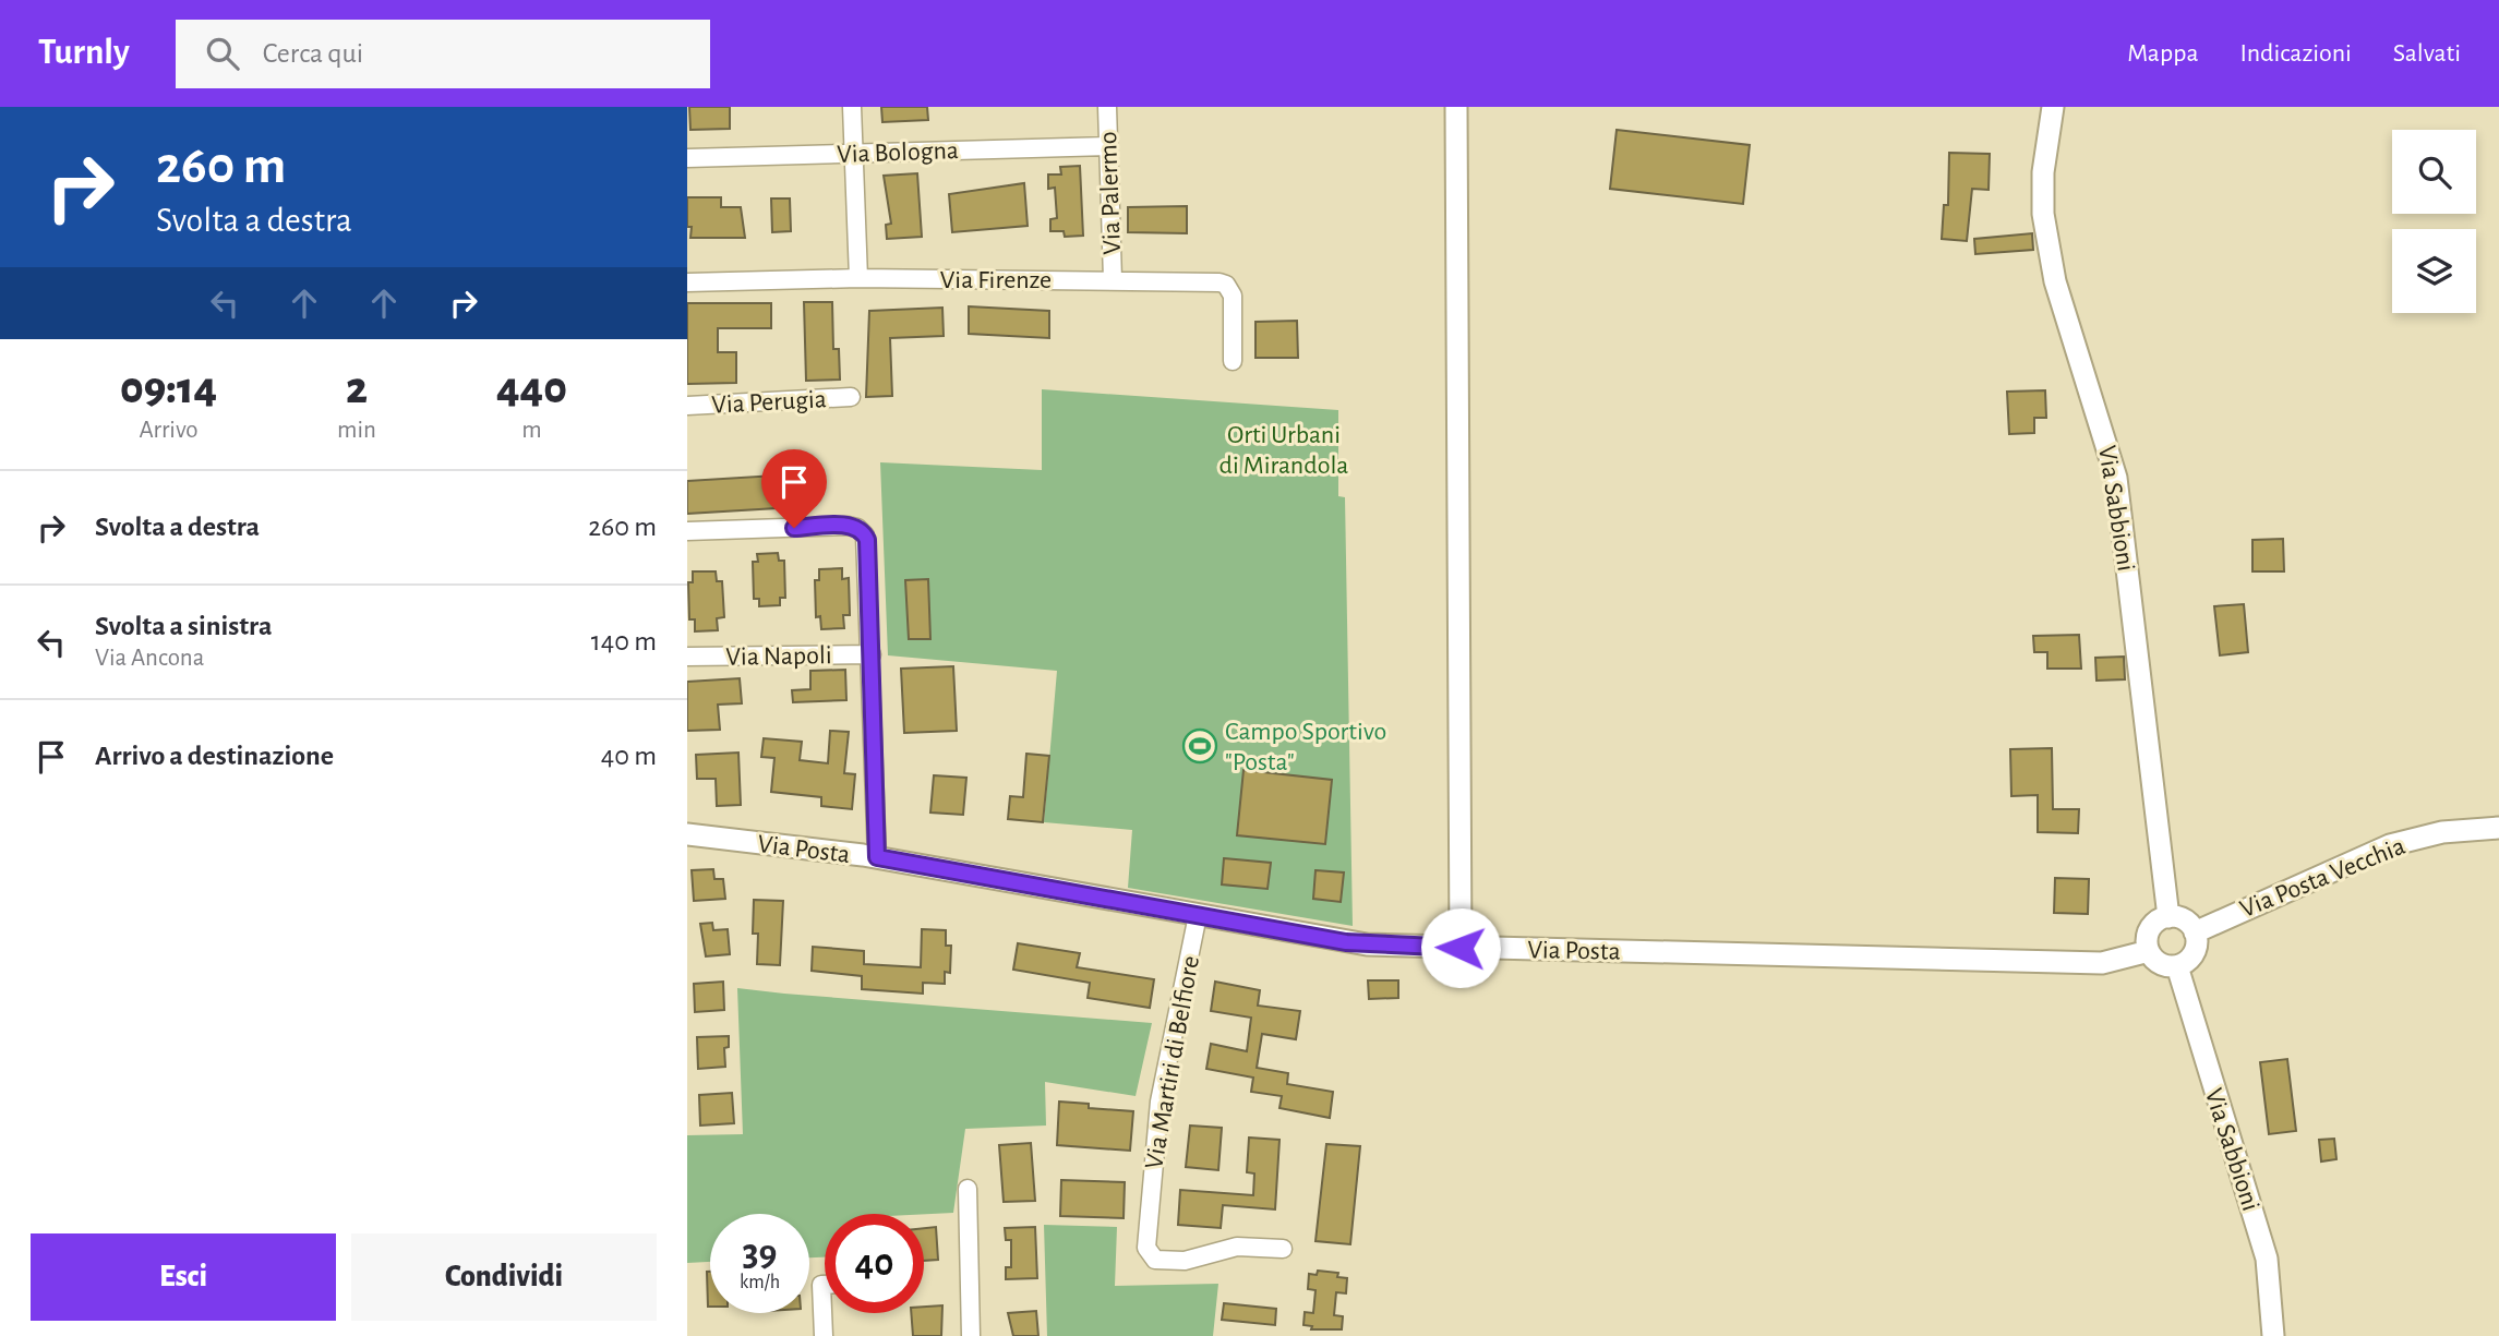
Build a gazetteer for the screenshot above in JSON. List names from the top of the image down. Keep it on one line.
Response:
{"streets":{"street":["Via Bologna","Via Palermo","Via Firenze","Via Perugia","Via Sabbioni","Via Napoli","Via Posta","Via Posta Vecchia","Via Martiri di Belfiore"]},"crossings":[["Via Bologna","Via Palermo"],["Via Palermo","Via Firenze"],["Via Sabbioni","Via Posta"],["Via Sabbioni","Via Posta Vecchia"],["Via Posta","Via Posta Vecchia"],["Via Posta","Via Martiri di Belfiore"]],"parks":["Orti Urbani di Mirandola"],"places":{"sports":["Campo Sportivo \"Posta\""]},"page":{"header":"Turnly","search":"Cerca qui","nav":["Mappa","Indicazioni","Salvati"],"turn":["260 m","Svolta a destra"],"eta":["09:14","Arrivo","2","min","440","m"],"list":[{"name":"Svolta a destra","value":"260 m"},{"name":"Svolta a sinistra","note":"Via Ancona","value":"140 m"},{"name":"Arrivo a destinazione","value":"40 m"}],"speed":"39 km/h","limit":"40","buttons":["Esci","Condividi"]}}
